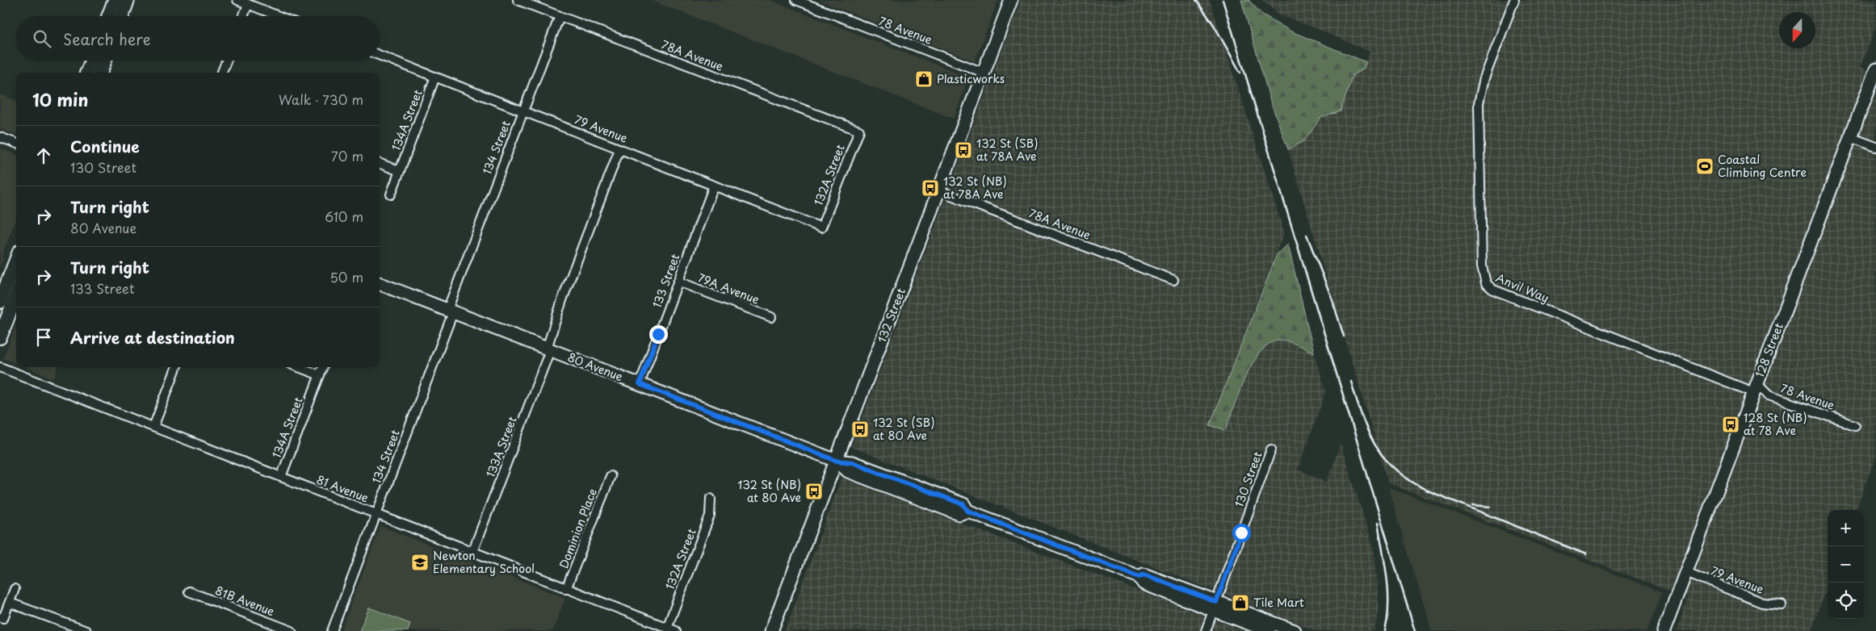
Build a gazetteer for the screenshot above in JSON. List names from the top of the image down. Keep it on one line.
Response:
{"streets":{"main road":["132 Street","128 Street","80 Avenue"],"street":["78 Avenue","78A Avenue","134A Street","79 Avenue","134 Street","132A Street","133 Street","Anvil Way","79A Avenue","133A Street","130 Street","81 Avenue","Dominion Place","81B Avenue"]},"crossings":[["78 Avenue","Anvil Way"],["78 Avenue","132 Street"],["78 Avenue","128 Street"],["78A Avenue","134 Street"],["78A Avenue","132A Street"],["78A Avenue","132 Street"],["134A Street","79 Avenue"],["134A Street","81 Avenue"],["79 Avenue","134 Street"],["79 Avenue","132A Street"],["79 Avenue","133 Street"],["79 Avenue","128 Street"],["79 Avenue","133A Street"],["134 Street","80 Avenue"],["134 Street","81 Avenue"],["132A Street","81 Avenue"],["133 Street","79A Avenue"],["133 Street","80 Avenue"],["Anvil Way","128 Street"],["132 Street","80 Avenue"],["80 Avenue","133A Street"],["80 Avenue","130 Street"],["133A Street","81 Avenue"],["81 Avenue","Dominion Place"]],"places":{"shop":["Plasticworks","Tile Mart"],"bus stop":["132 St (SB) at 78A Ave","132 St (NB) at 78A Ave","128 St (NB) at 78 Ave","132 St (SB) at 80 Ave","132 St (NB) at 80 Ave"],"sports":["Coastal Climbing Centre"],"school or university":["Newton Elementary School"]},"north":"bottom","page":{"search":"Search here","heading":["10 min","Walk · 730 m"],"list":[["Continue","130 Street","70 m"],["Turn right","80 Avenue","610 m"],["Turn right","133 Street","50 m"],"Arrive at destination"],"map_buttons":["+","−"]}}
